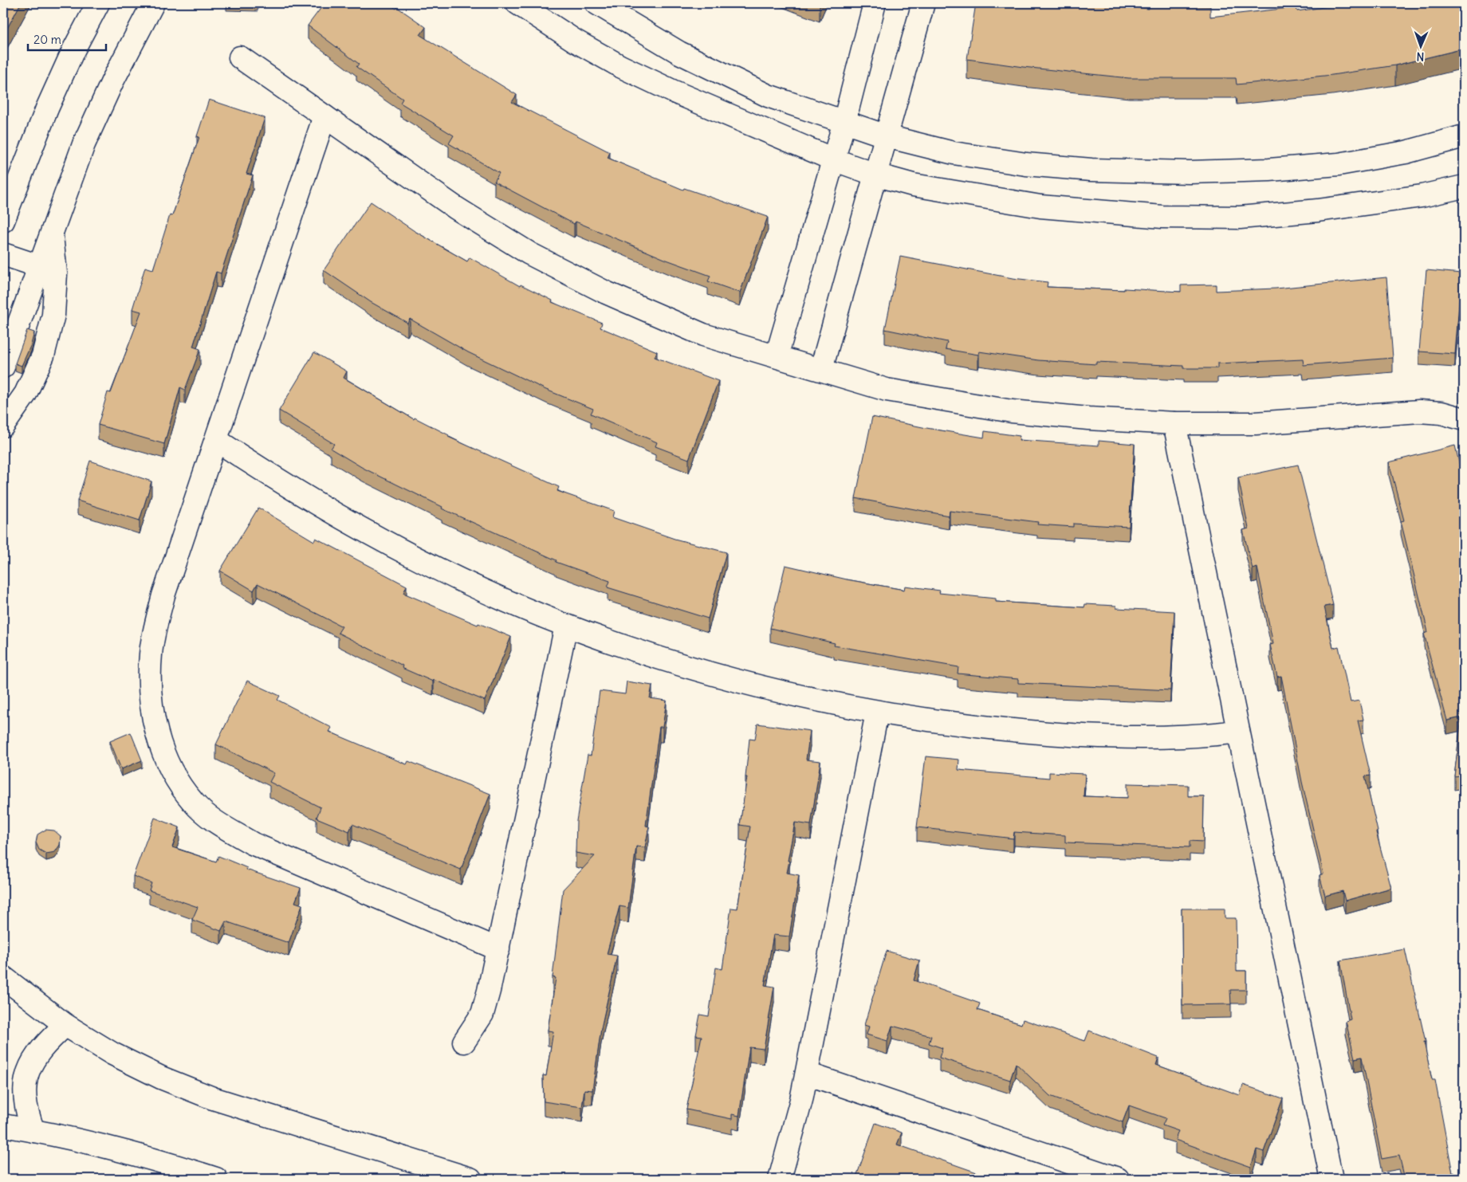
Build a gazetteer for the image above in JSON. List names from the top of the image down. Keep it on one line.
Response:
{"scale_bar":"20 m","north":"bottom"}
